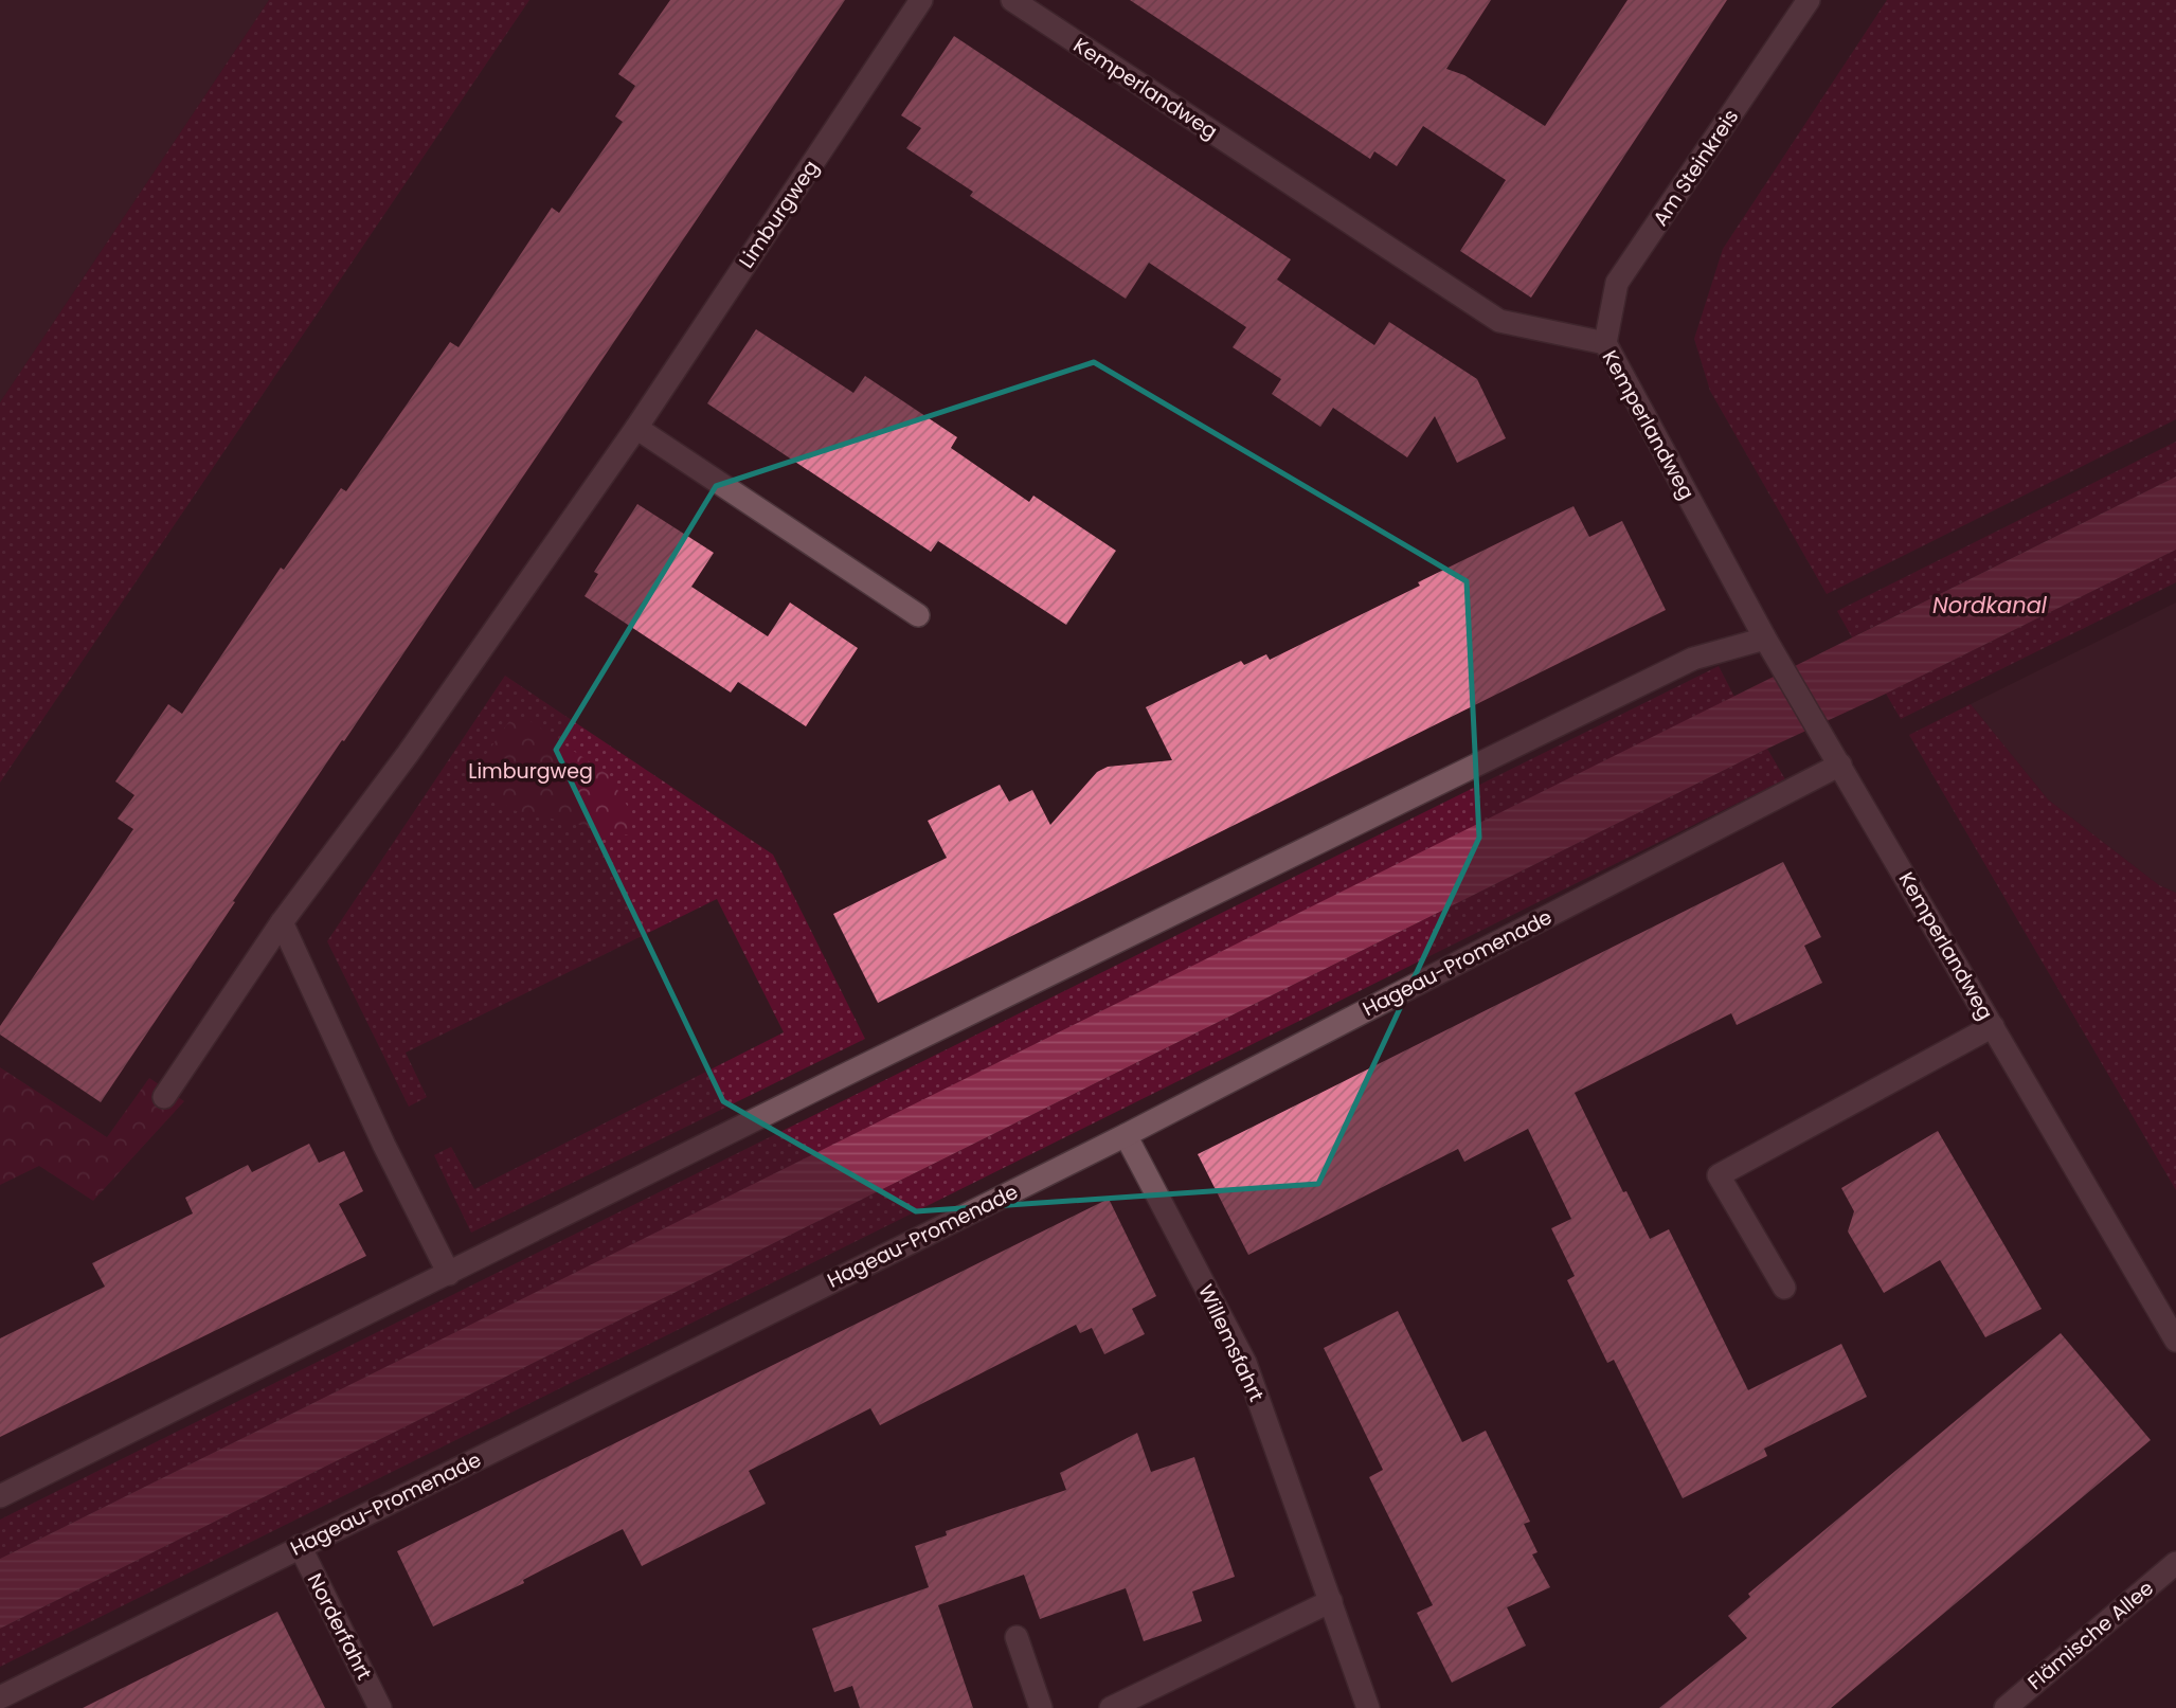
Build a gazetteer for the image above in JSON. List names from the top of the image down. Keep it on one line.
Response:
{"streets":{"street":["Kemperlandweg","Am Steinkreis","Limburgweg","Hageau-Promenade","Willemsfahrt","Norderfahrt","Flämische Allee"]},"crossings":[["Kemperlandweg","Am Steinkreis"],["Kemperlandweg","Hageau-Promenade"],["Hageau-Promenade","Willemsfahrt"],["Hageau-Promenade","Norderfahrt"]],"water":["Nordkanal"],"parks":["Limburgweg"]}
